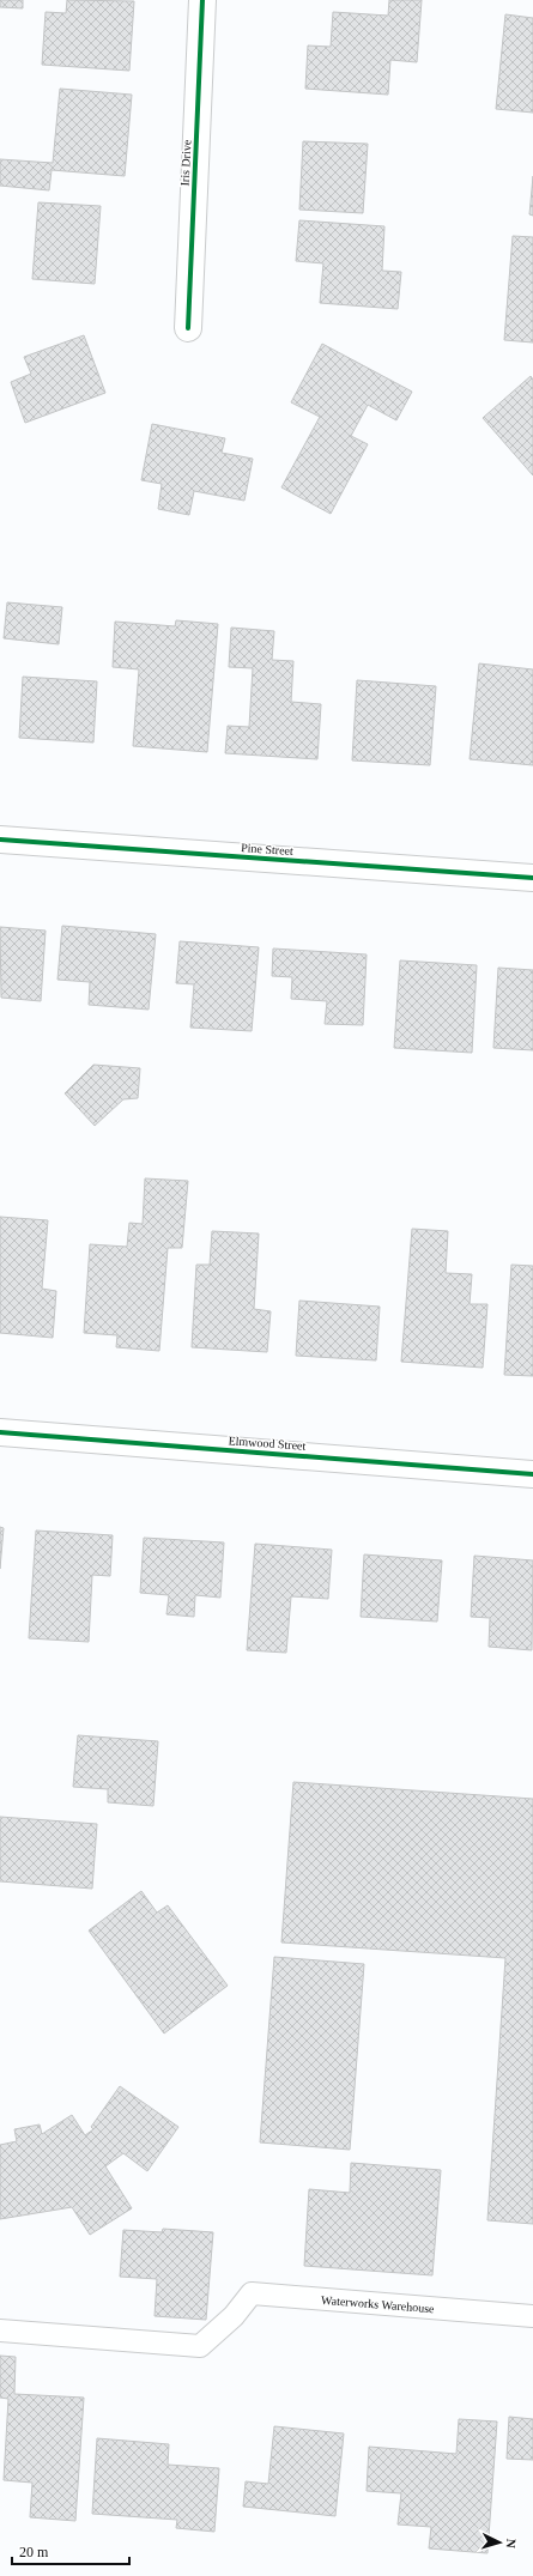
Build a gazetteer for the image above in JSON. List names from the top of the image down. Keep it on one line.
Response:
{"streets":{"street":["Iris Drive","Pine Street","Elmwood Street"],"lane":["Waterworks Warehouse"]},"scale_bar":"20 m","north":"right"}
